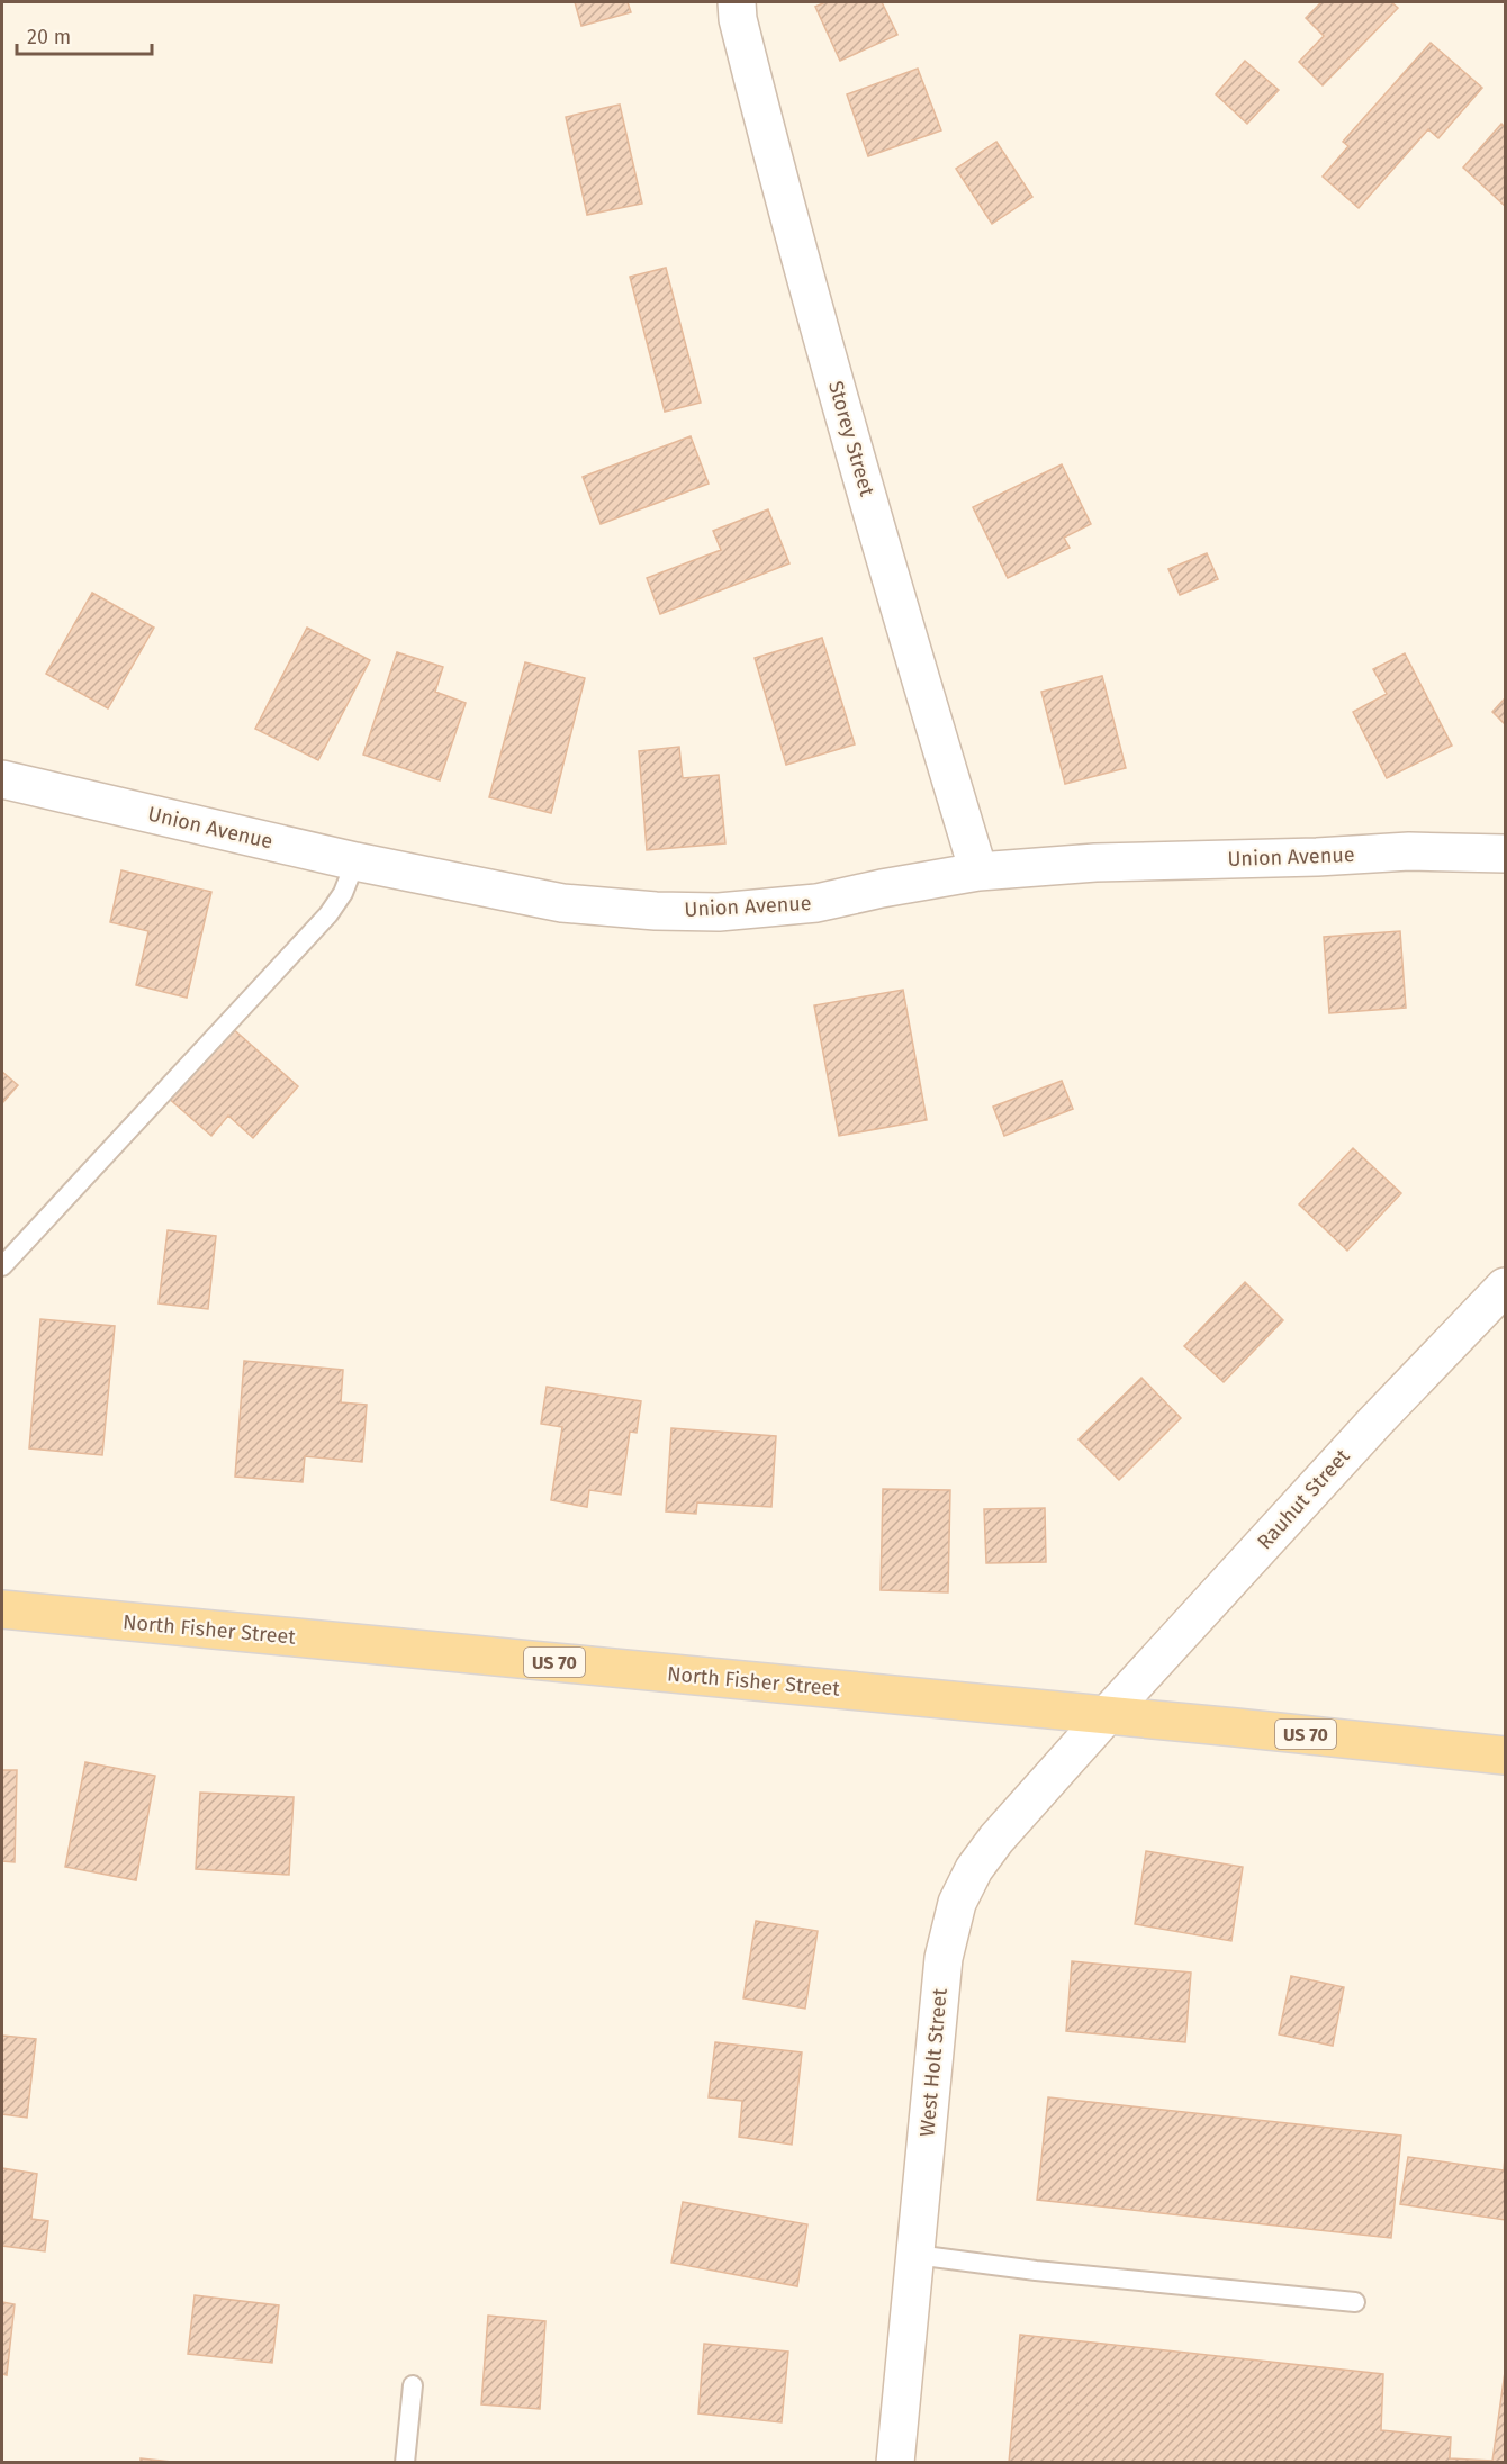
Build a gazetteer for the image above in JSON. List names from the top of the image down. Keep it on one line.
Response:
{"streets":{"main road":["North Fisher Street","US 70"],"street":["Storey Street","Union Avenue","Rauhut Street","West Holt Street"]},"crossings":[["Storey Street","Union Avenue"],["Rauhut Street","North Fisher Street"],["Rauhut Street","West Holt Street"],["North Fisher Street","West Holt Street"]],"scale_bar":"20 m"}
